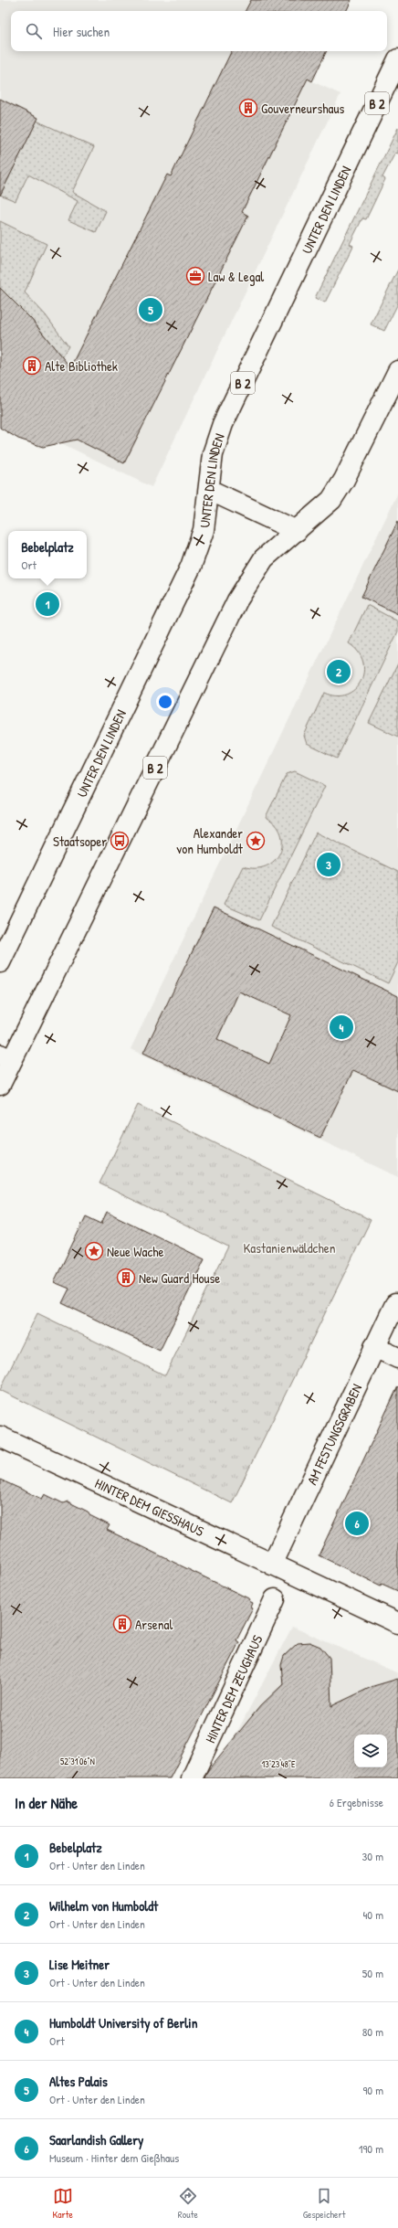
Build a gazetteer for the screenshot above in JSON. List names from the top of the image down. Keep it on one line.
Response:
{"streets":{"main road":["B 2","UNTER DEN LINDEN","AM FESTUNGSGRABEN","HINTER DEM GIESSHAUS","HINTER DEM ZEUGHAUS"]},"crossings":[["AM FESTUNGSGRABEN","HINTER DEM GIESSHAUS"]],"parks":["Kastanienwäldchen"],"places":{"building":["Gouverneurshaus","Alte Bibliothek","New Guard House","Arsenal"],"office":["Law & Legal"],"bus stop":["Staatsoper"],"place":["Alexander von Humboldt","Neue Wache"]},"page":{"search":"Hier suchen","pins":["5","1","2","3","4","6"],"popup":["Bebelplatz","Ort"],"heading":["In der Nähe","6 Ergebnisse"],"list":[{"mark":"1","name":"Bebelplatz","note":"Ort · Unter den Linden","value":"30 m"},{"mark":"2","name":"Wilhelm von Humboldt","note":"Ort · Unter den Linden","value":"40 m"},{"mark":"3","name":"Lise Meitner","note":"Ort · Unter den Linden","value":"50 m"},{"mark":"4","name":"Humboldt University of Berlin","note":"Ort","value":"80 m"},{"mark":"5","name":"Altes Palais","note":"Ort · Unter den Linden","value":"90 m"},{"mark":"6","name":"Saarlandish Gallery","note":"Museum · Hinter dem Gießhaus","value":"190 m"}],"nav":["Karte","Route","Gespeichert"]},"coordinates":["52°31'06\"N","13°23'48\"E"]}
